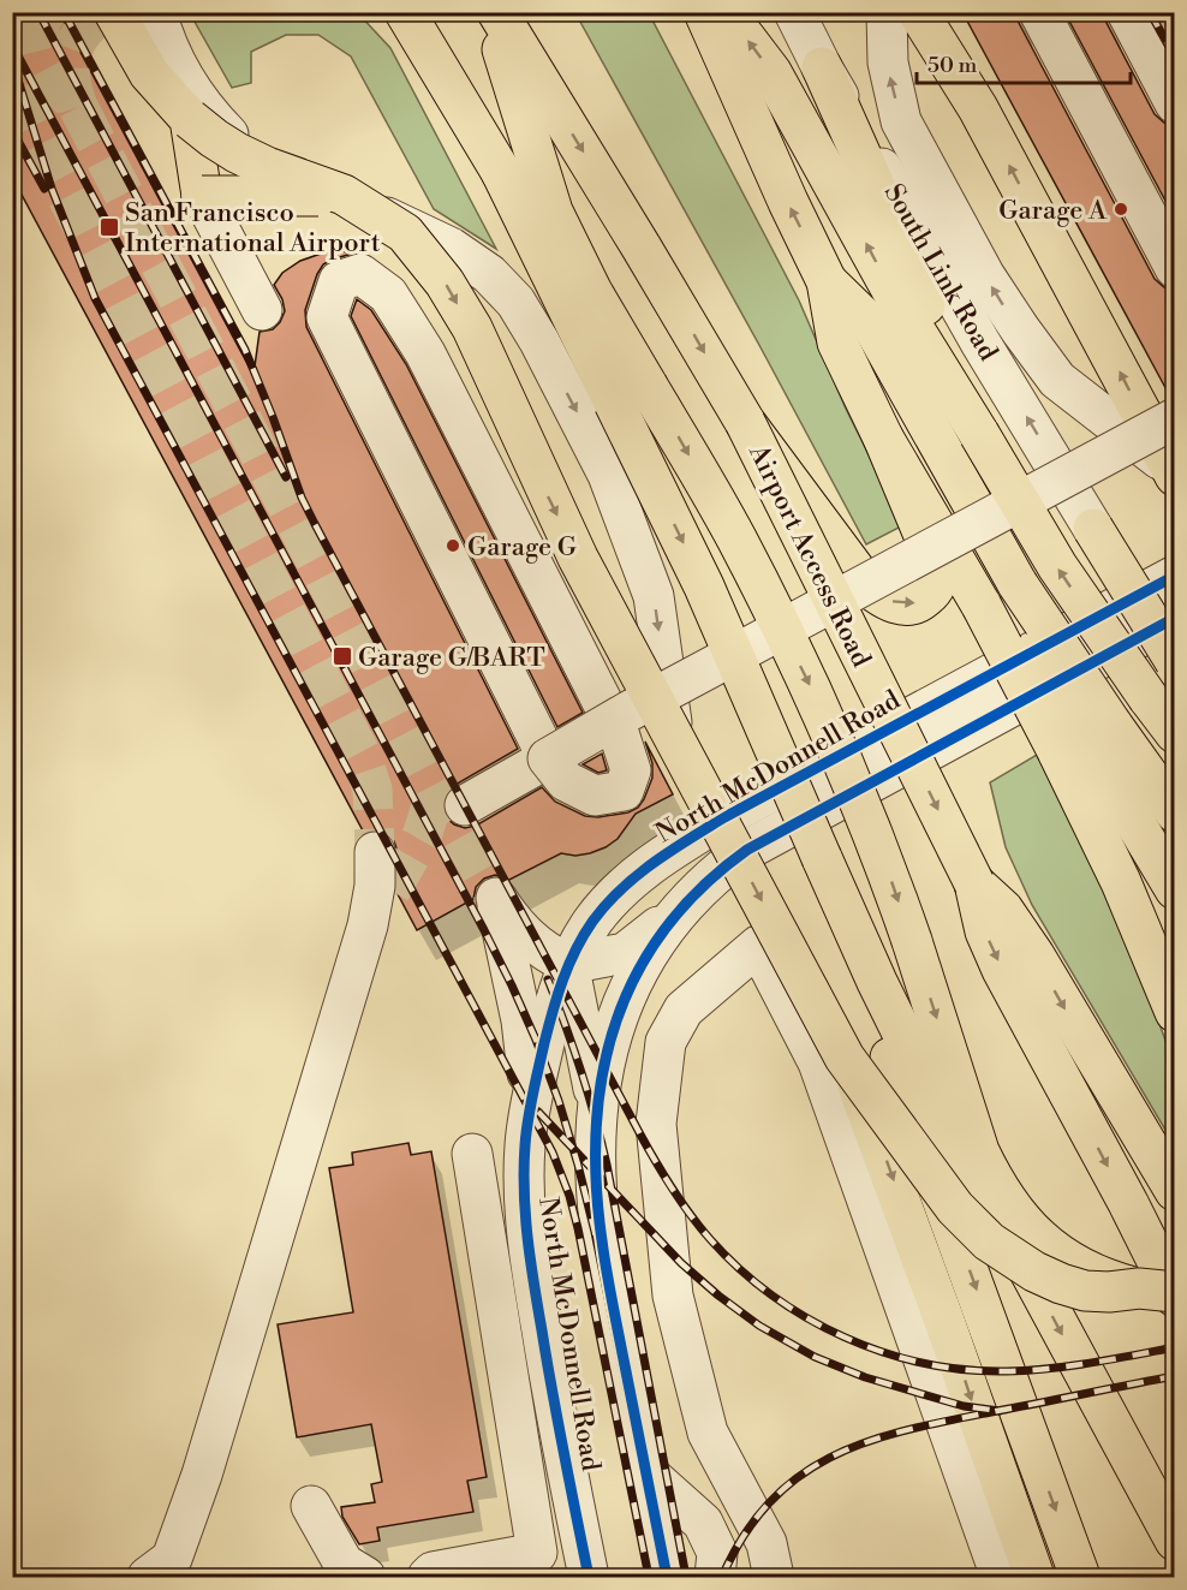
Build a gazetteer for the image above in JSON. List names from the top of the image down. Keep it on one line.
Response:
{"streets":{"main road":["Airport Access Road"],"street":["South Link Road","North McDonnell Road"]},"places":{"other":["Garage A","Garage G"],"transit":["San Francisco International Airport","Garage G/BART"]},"scale_bar":"50 m"}
